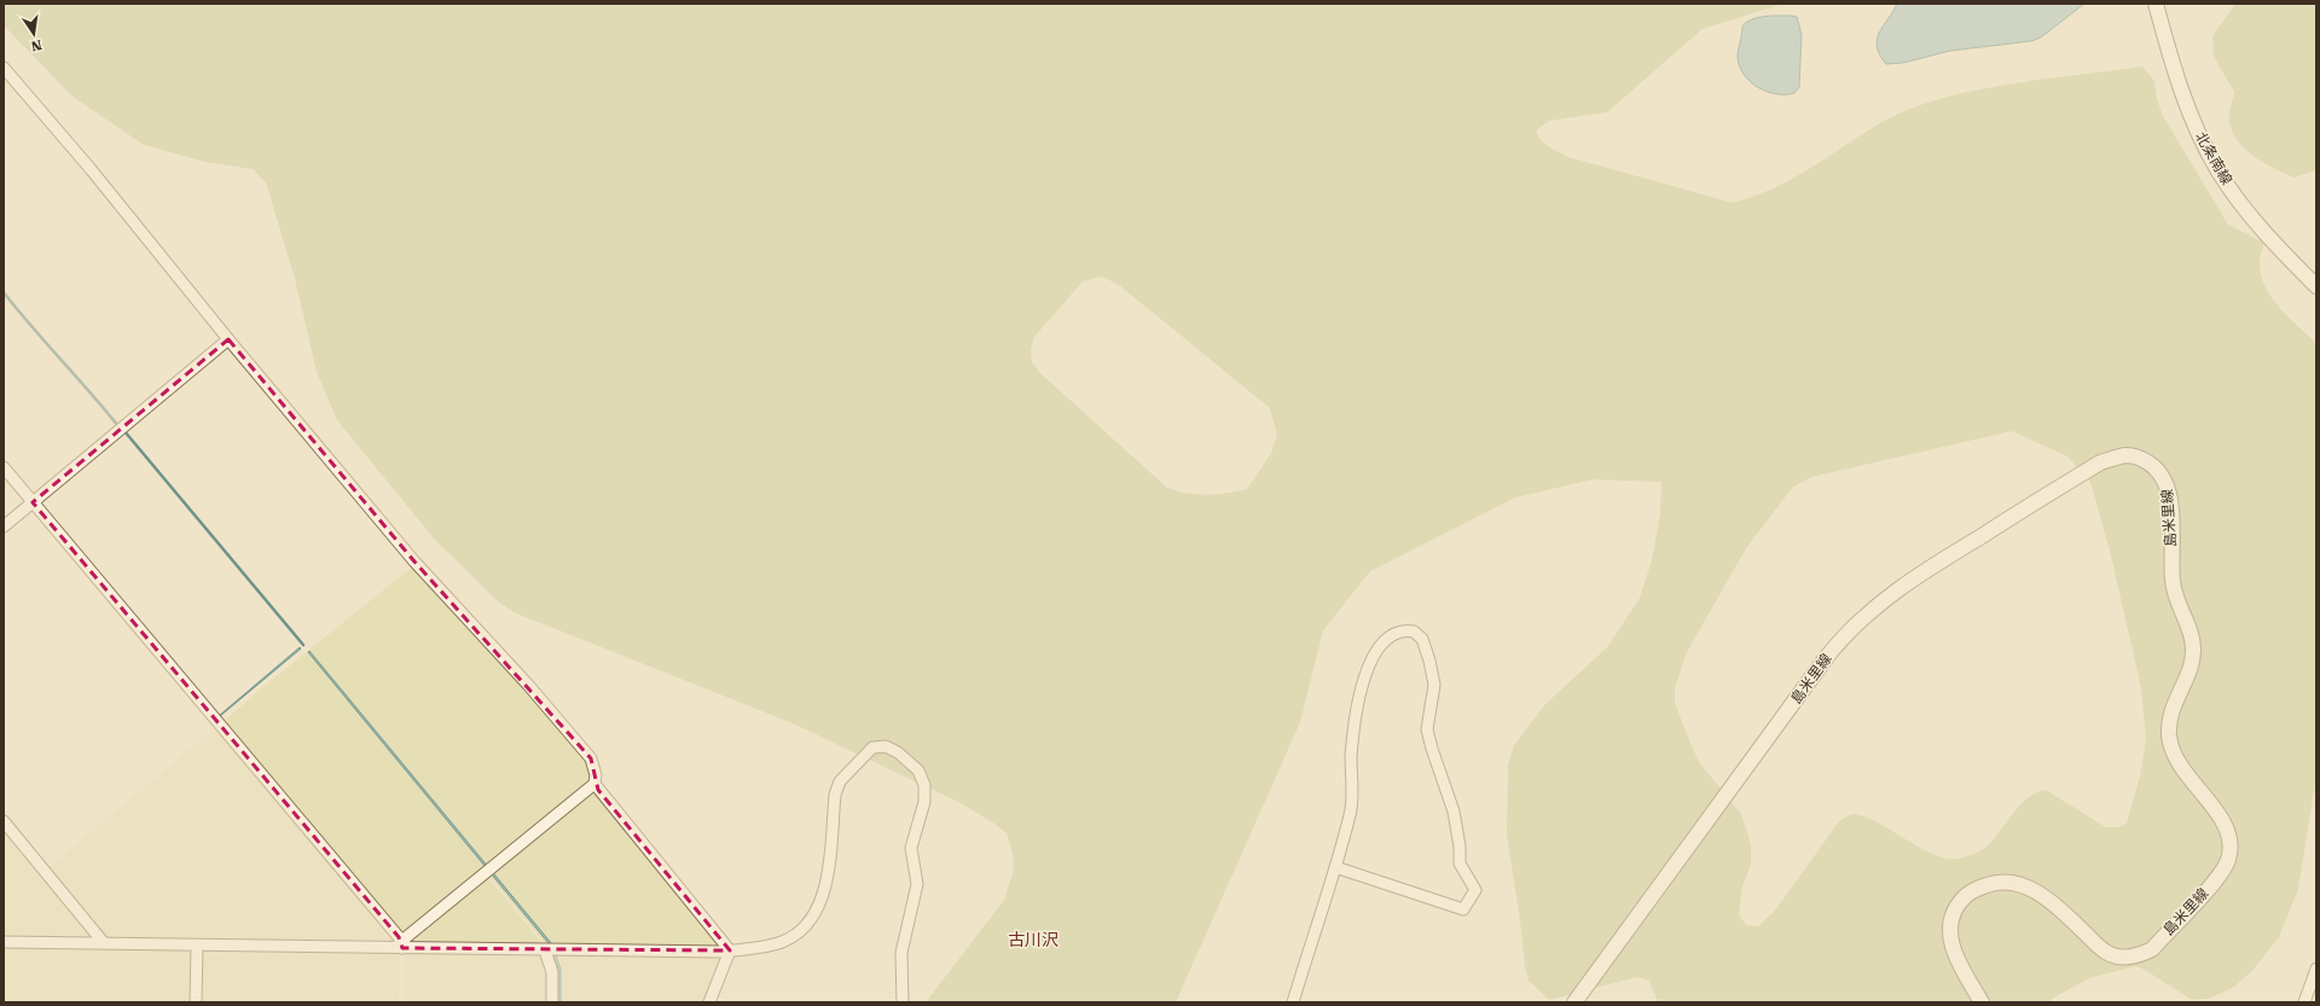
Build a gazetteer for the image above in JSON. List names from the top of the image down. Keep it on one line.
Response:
{"streets":{"street":["北条南線","島米里線"]},"districts":["古川沢"],"north":"bottom"}
